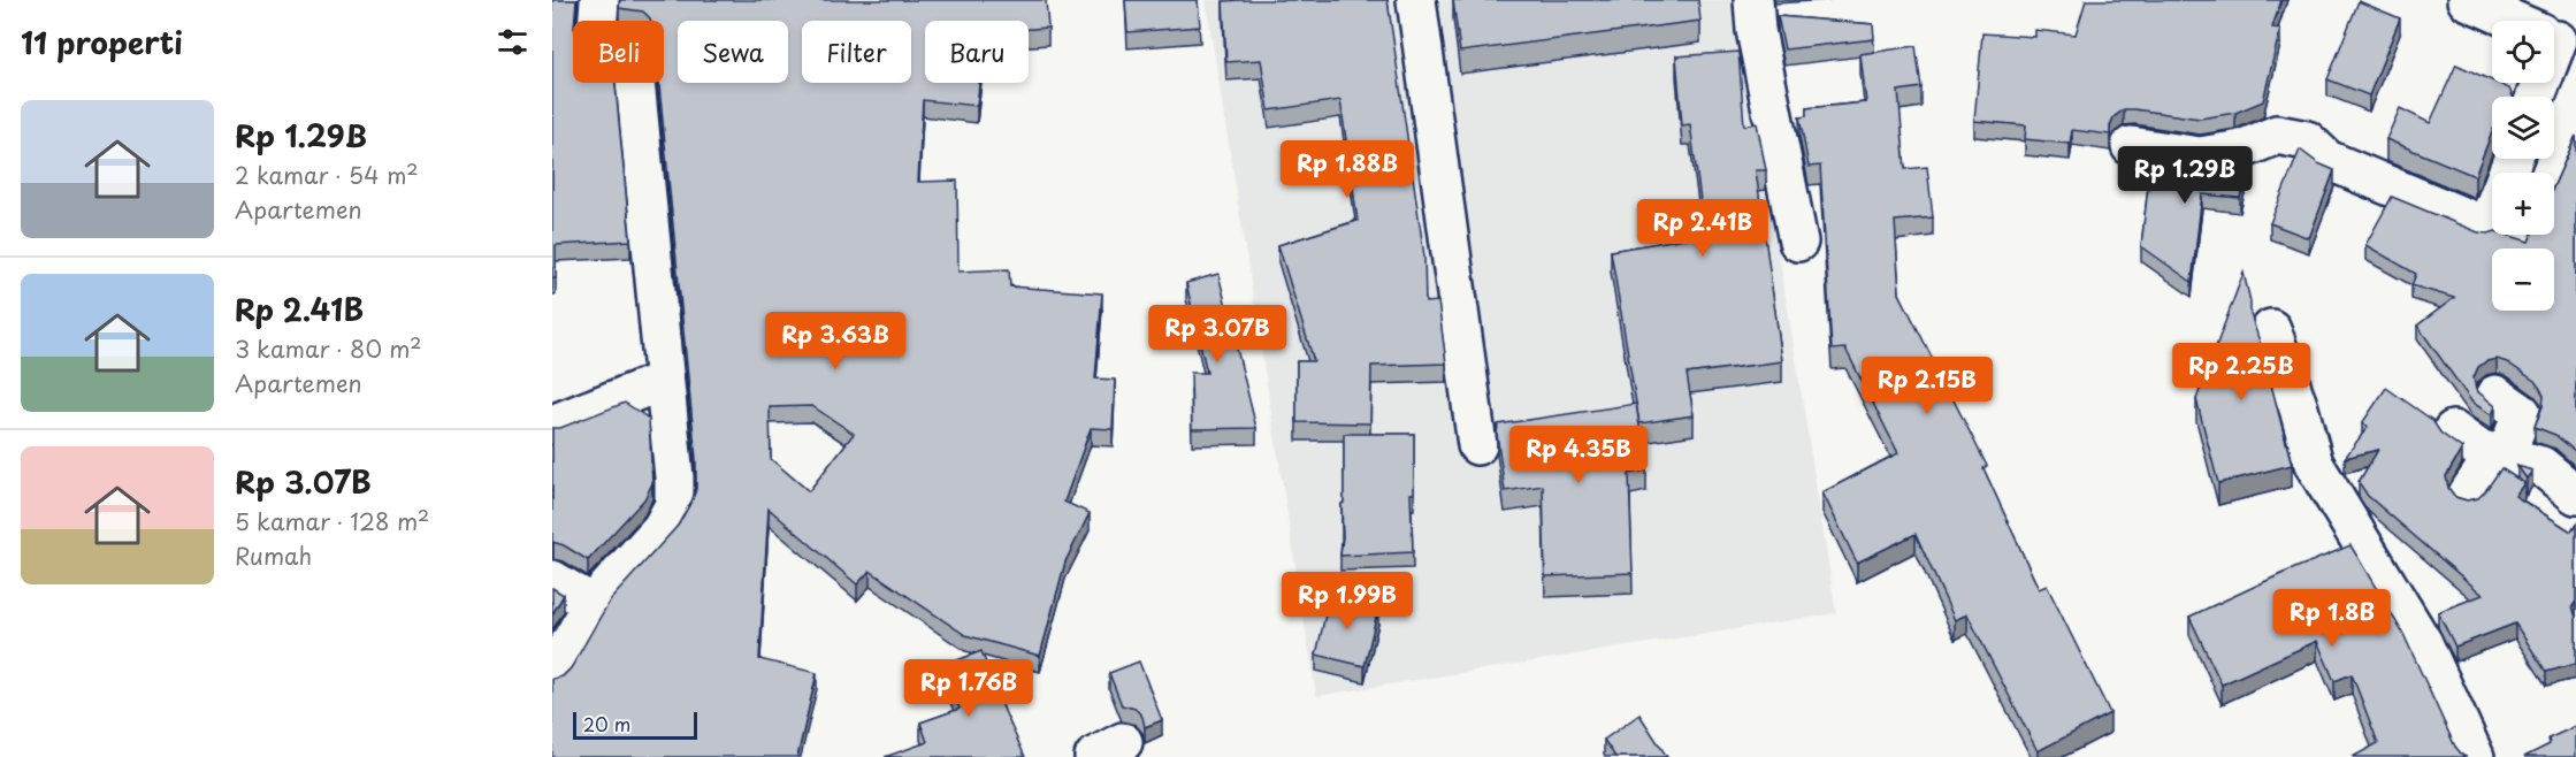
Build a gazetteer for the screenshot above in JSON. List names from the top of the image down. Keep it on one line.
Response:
{"scale_bar":"20 m","page":{"heading":"11 properti","map_buttons":["+","−"],"chip":["Beli","Sewa","Filter","Baru"],"list":[{"name":"Rp 1.29B","note":"2 kamar · 54 m² · Apartemen"},{"name":"Rp 2.41B","note":"3 kamar · 80 m² · Apartemen"},{"name":"Rp 3.07B","note":"5 kamar · 128 m² · Rumah"}],"price":["Rp 1.88B","Rp 1.29B","Rp 2.41B","Rp 3.07B","Rp 3.63B","Rp 2.25B","Rp 2.15B","Rp 4.35B","Rp 1.99B","Rp 1.8B","Rp 1.76B"],"scale":"20 m"}}
